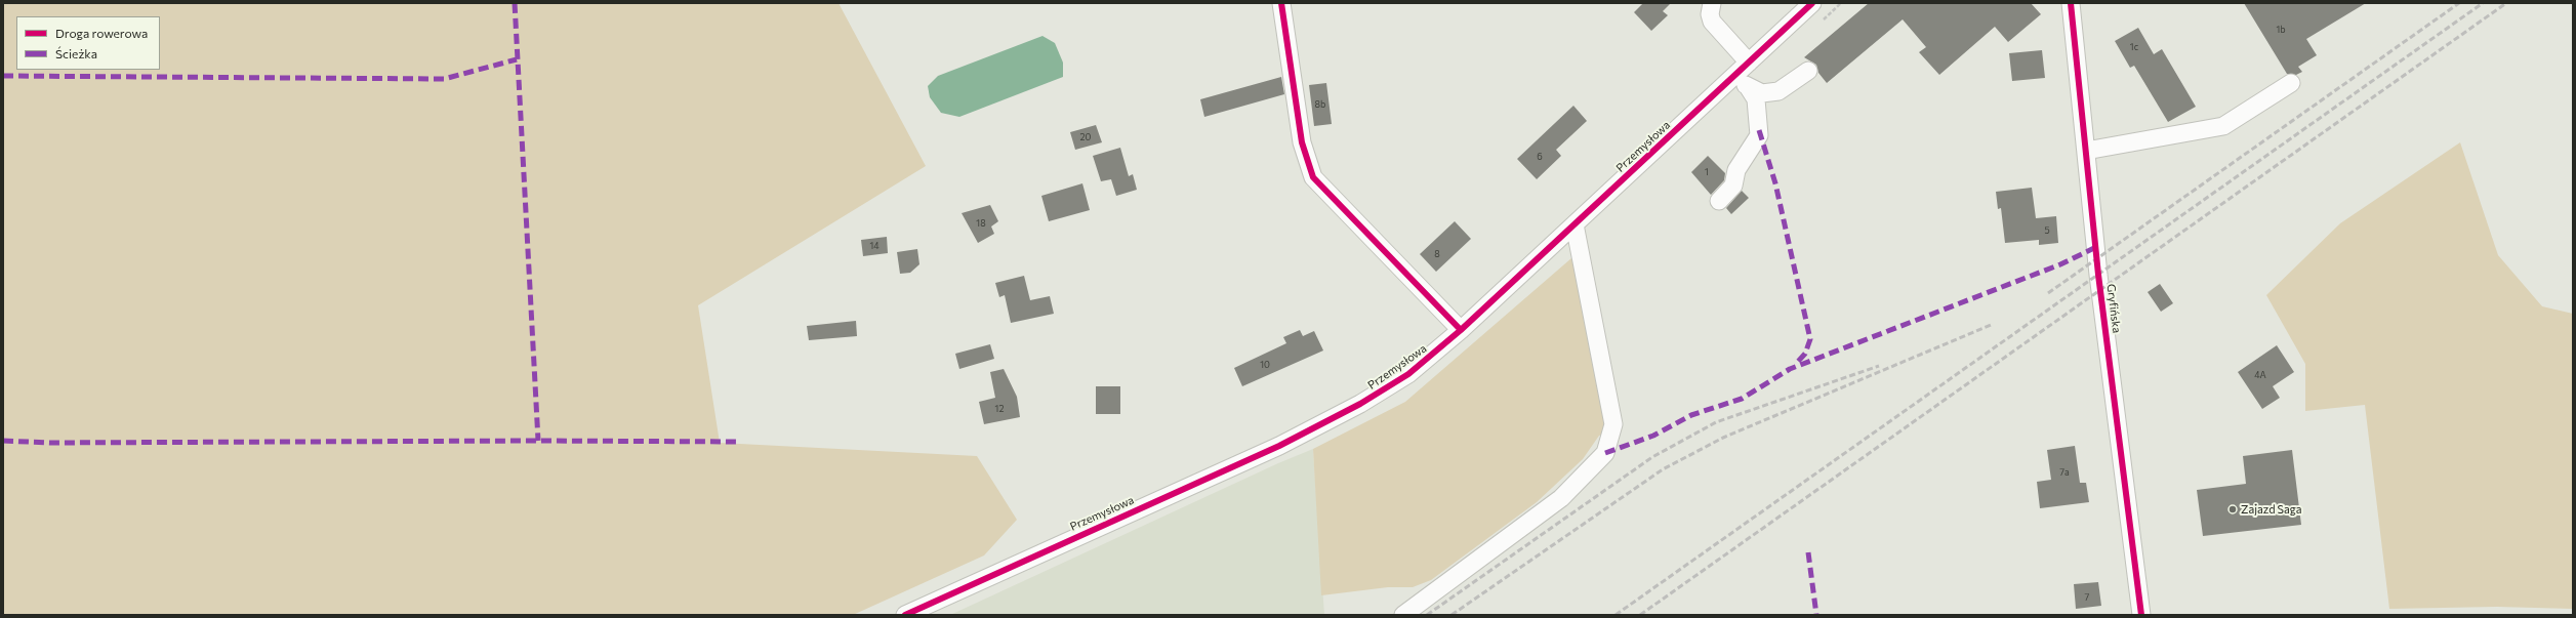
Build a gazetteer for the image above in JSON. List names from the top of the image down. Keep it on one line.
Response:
{"streets":{"street":["Przemysłowa","Gryfińska"]},"places":["Zajazd Saga"],"house_numbers":["1b","1c","8b","20","6","1","18","5","14","8","10","4A","12","7a","7"],"legend":["Droga rowerowa","Ścieżka"]}
